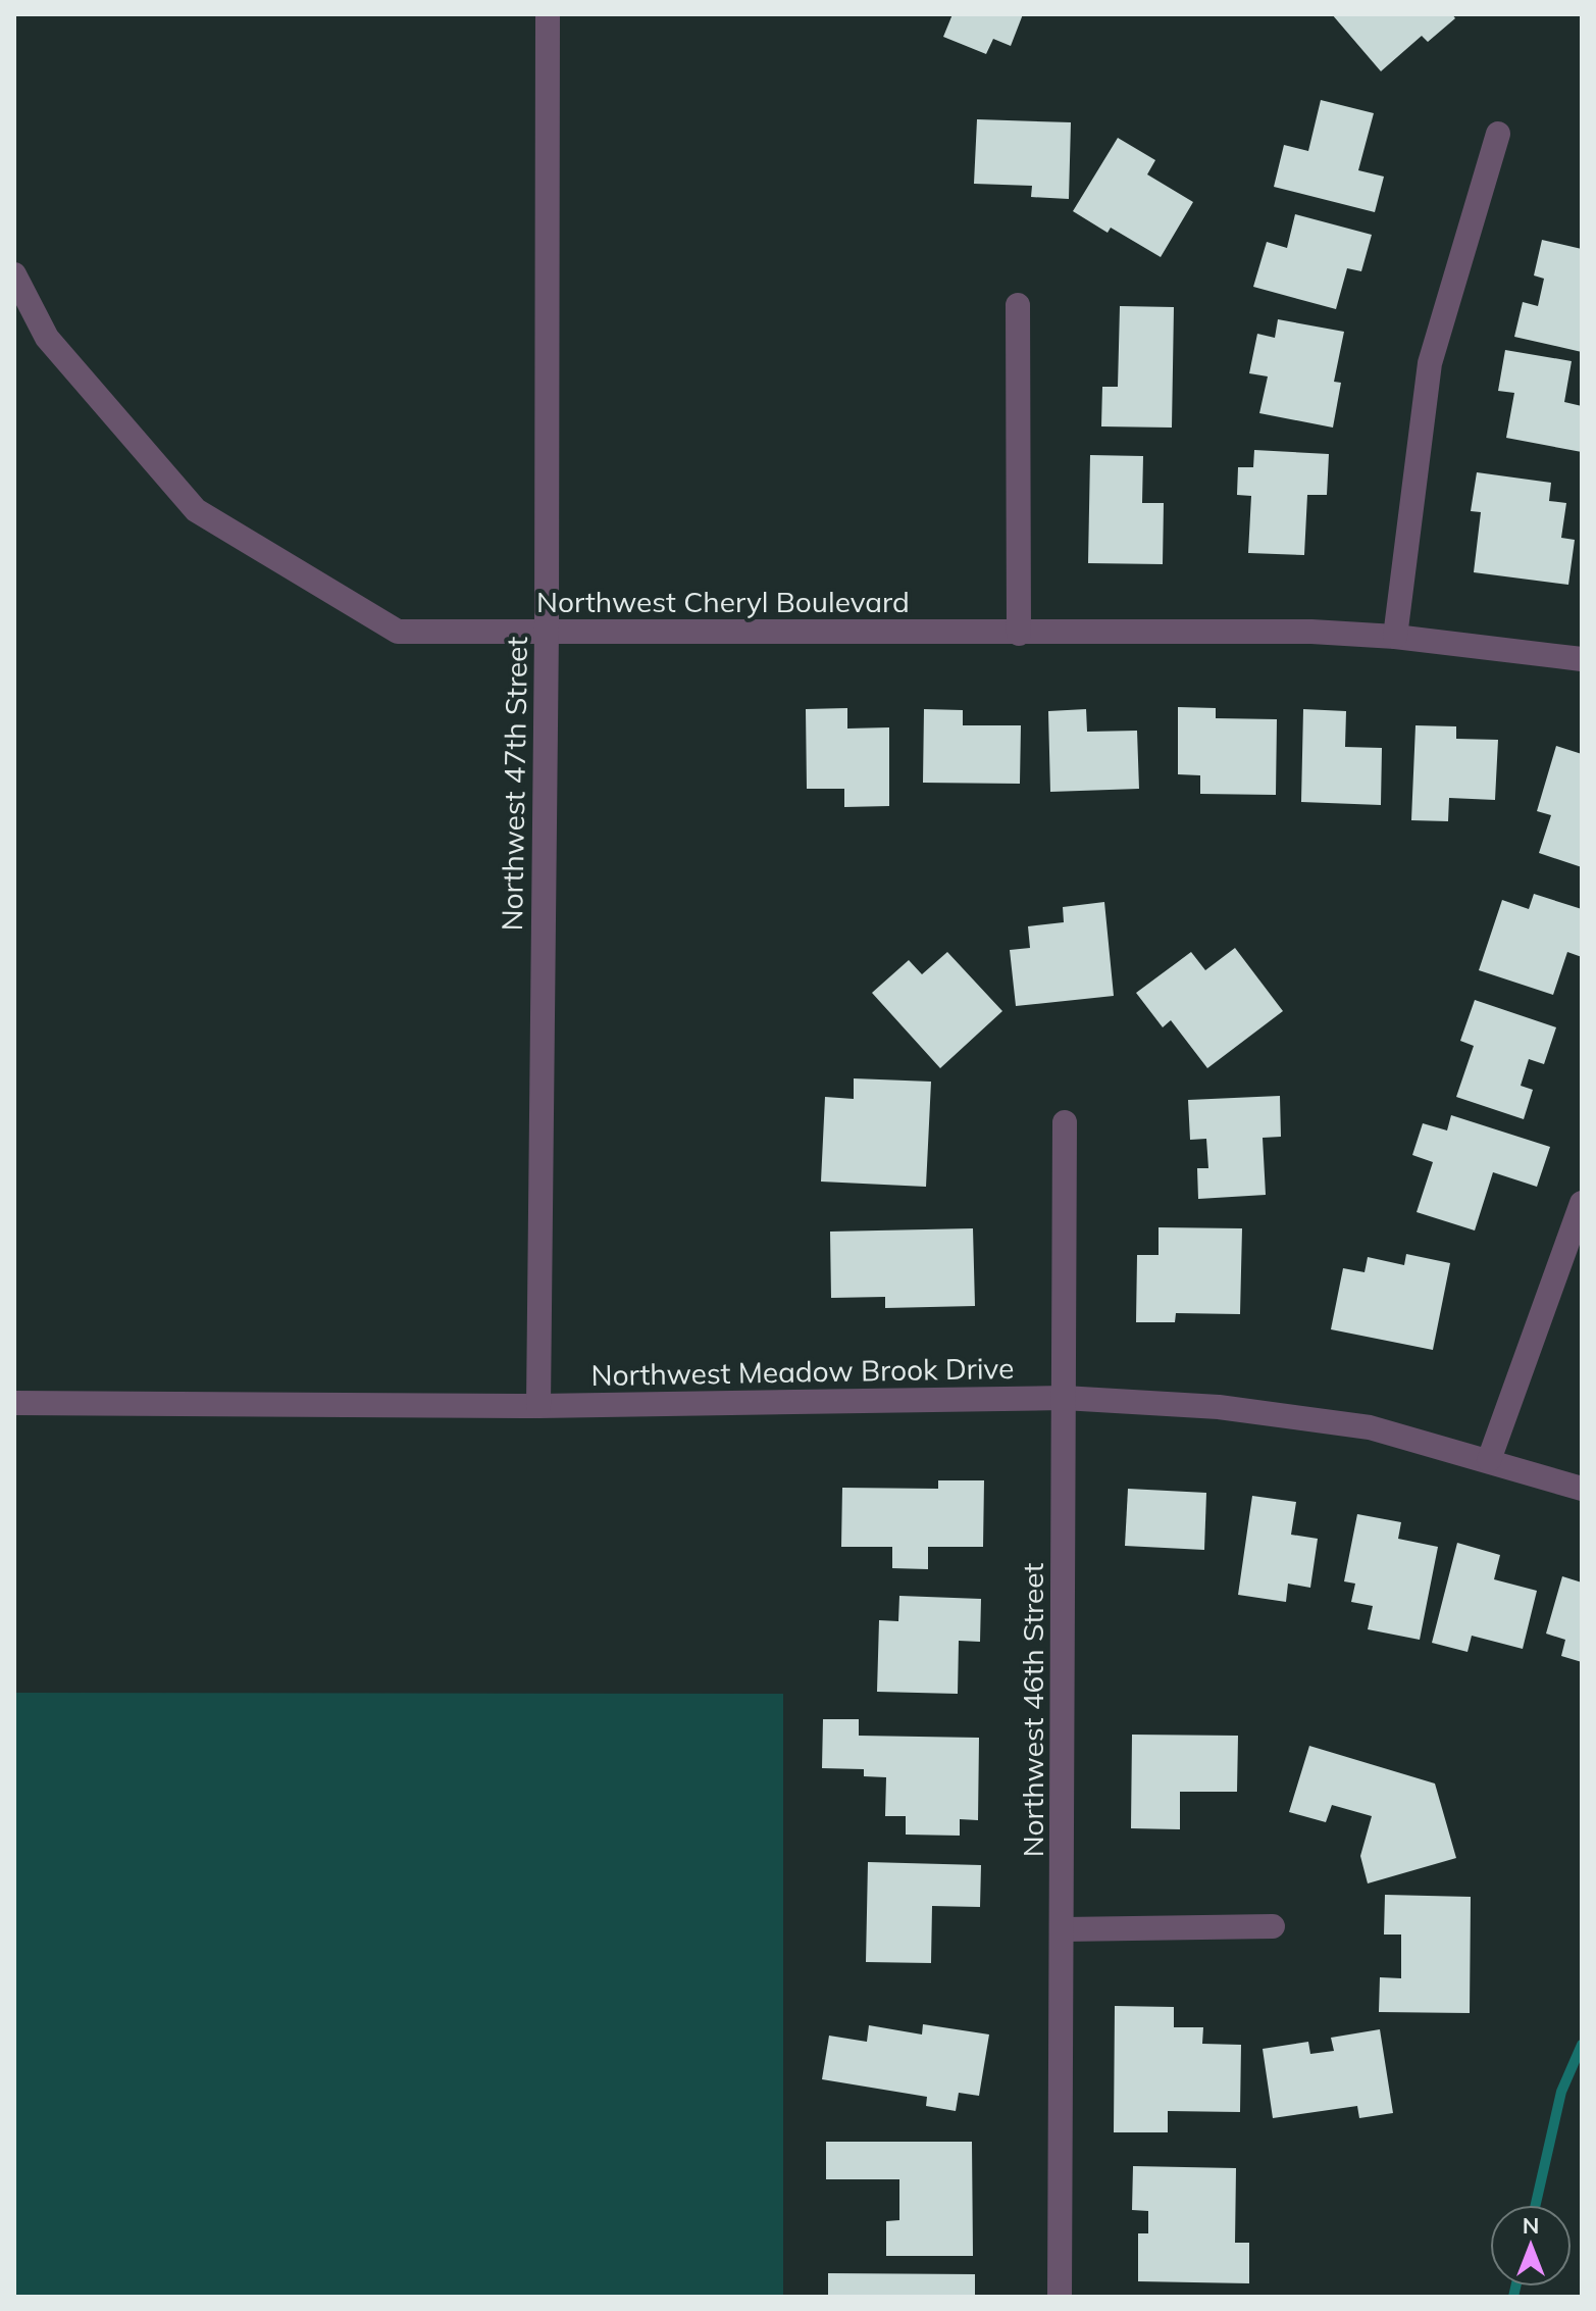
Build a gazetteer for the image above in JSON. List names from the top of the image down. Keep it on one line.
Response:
{"streets":{"street":["Northwest Cheryl Boulevard","Northwest 47th Street","Northwest Meadow Brook Drive","Northwest 46th Street"]},"crossings":[["Northwest Cheryl Boulevard","Northwest 47th Street"],["Northwest 47th Street","Northwest Meadow Brook Drive"],["Northwest Meadow Brook Drive","Northwest 46th Street"]],"north":"top"}
